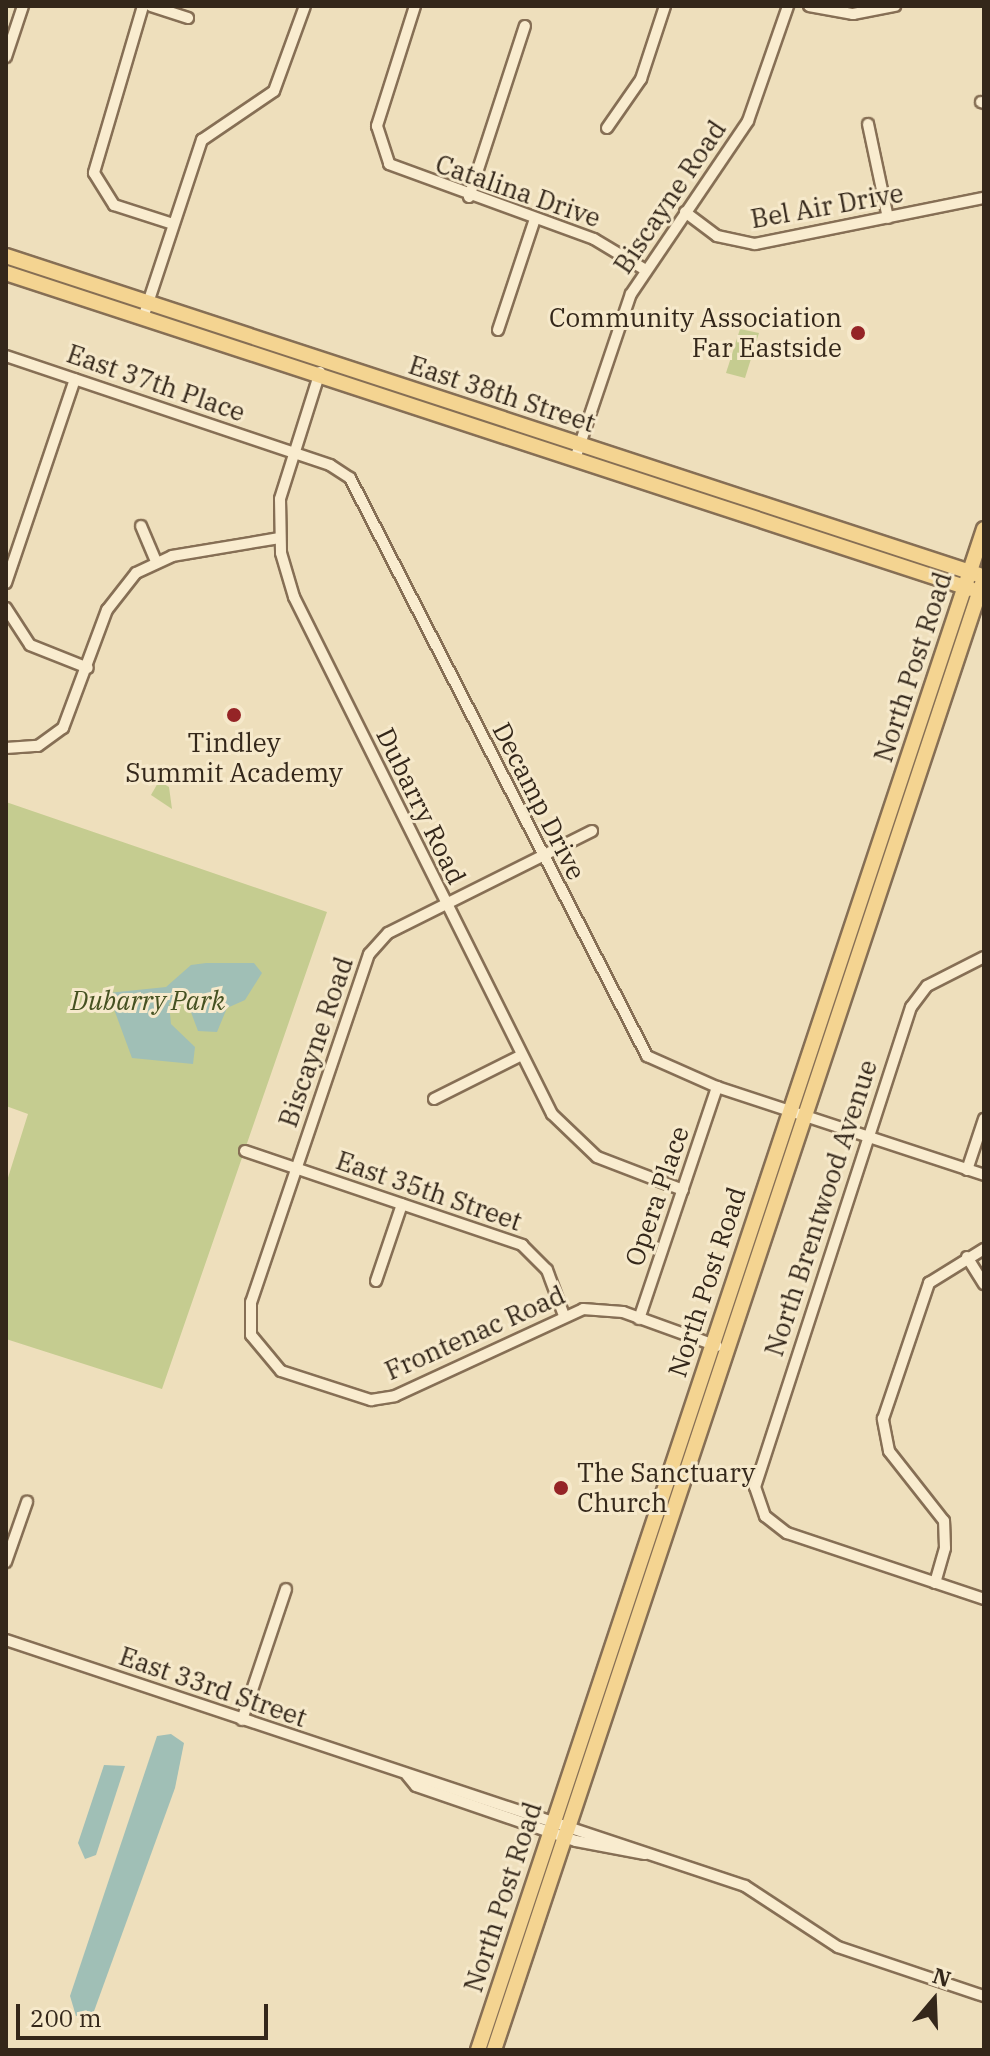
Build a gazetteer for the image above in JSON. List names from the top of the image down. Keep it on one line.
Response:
{"streets":{"main road":["East 38th Street","North Post Road"],"street":["Catalina Drive","Biscayne Road","Bel Air Drive","East 37th Place","Decamp Drive","Dubarry Road","East 35th Street","Opera Place","North Brentwood Avenue","Frontenac Road","East 33rd Street"]},"crossings":[["Catalina Drive","Biscayne Road"],["Biscayne Road","Bel Air Drive"],["Biscayne Road","East 38th Street"],["Biscayne Road","Decamp Drive"],["Biscayne Road","Dubarry Road"],["Biscayne Road","East 35th Street"],["Biscayne Road","Frontenac Road"],["East 37th Place","Decamp Drive"],["East 37th Place","Dubarry Road"],["East 38th Street","North Post Road"],["East 38th Street","Dubarry Road"],["North Post Road","Decamp Drive"],["North Post Road","Frontenac Road"],["North Post Road","East 33rd Street"],["Decamp Drive","Dubarry Road"],["Decamp Drive","Opera Place"],["Decamp Drive","North Brentwood Avenue"],["Dubarry Road","Opera Place"],["East 35th Street","Frontenac Road"],["Opera Place","Frontenac Road"]],"parks":["Dubarry Park"],"places":["Community Association Far Eastside","Tindley Summit Academy","The Sanctuary Church"],"scale_bar":"200 m","north":"top"}
